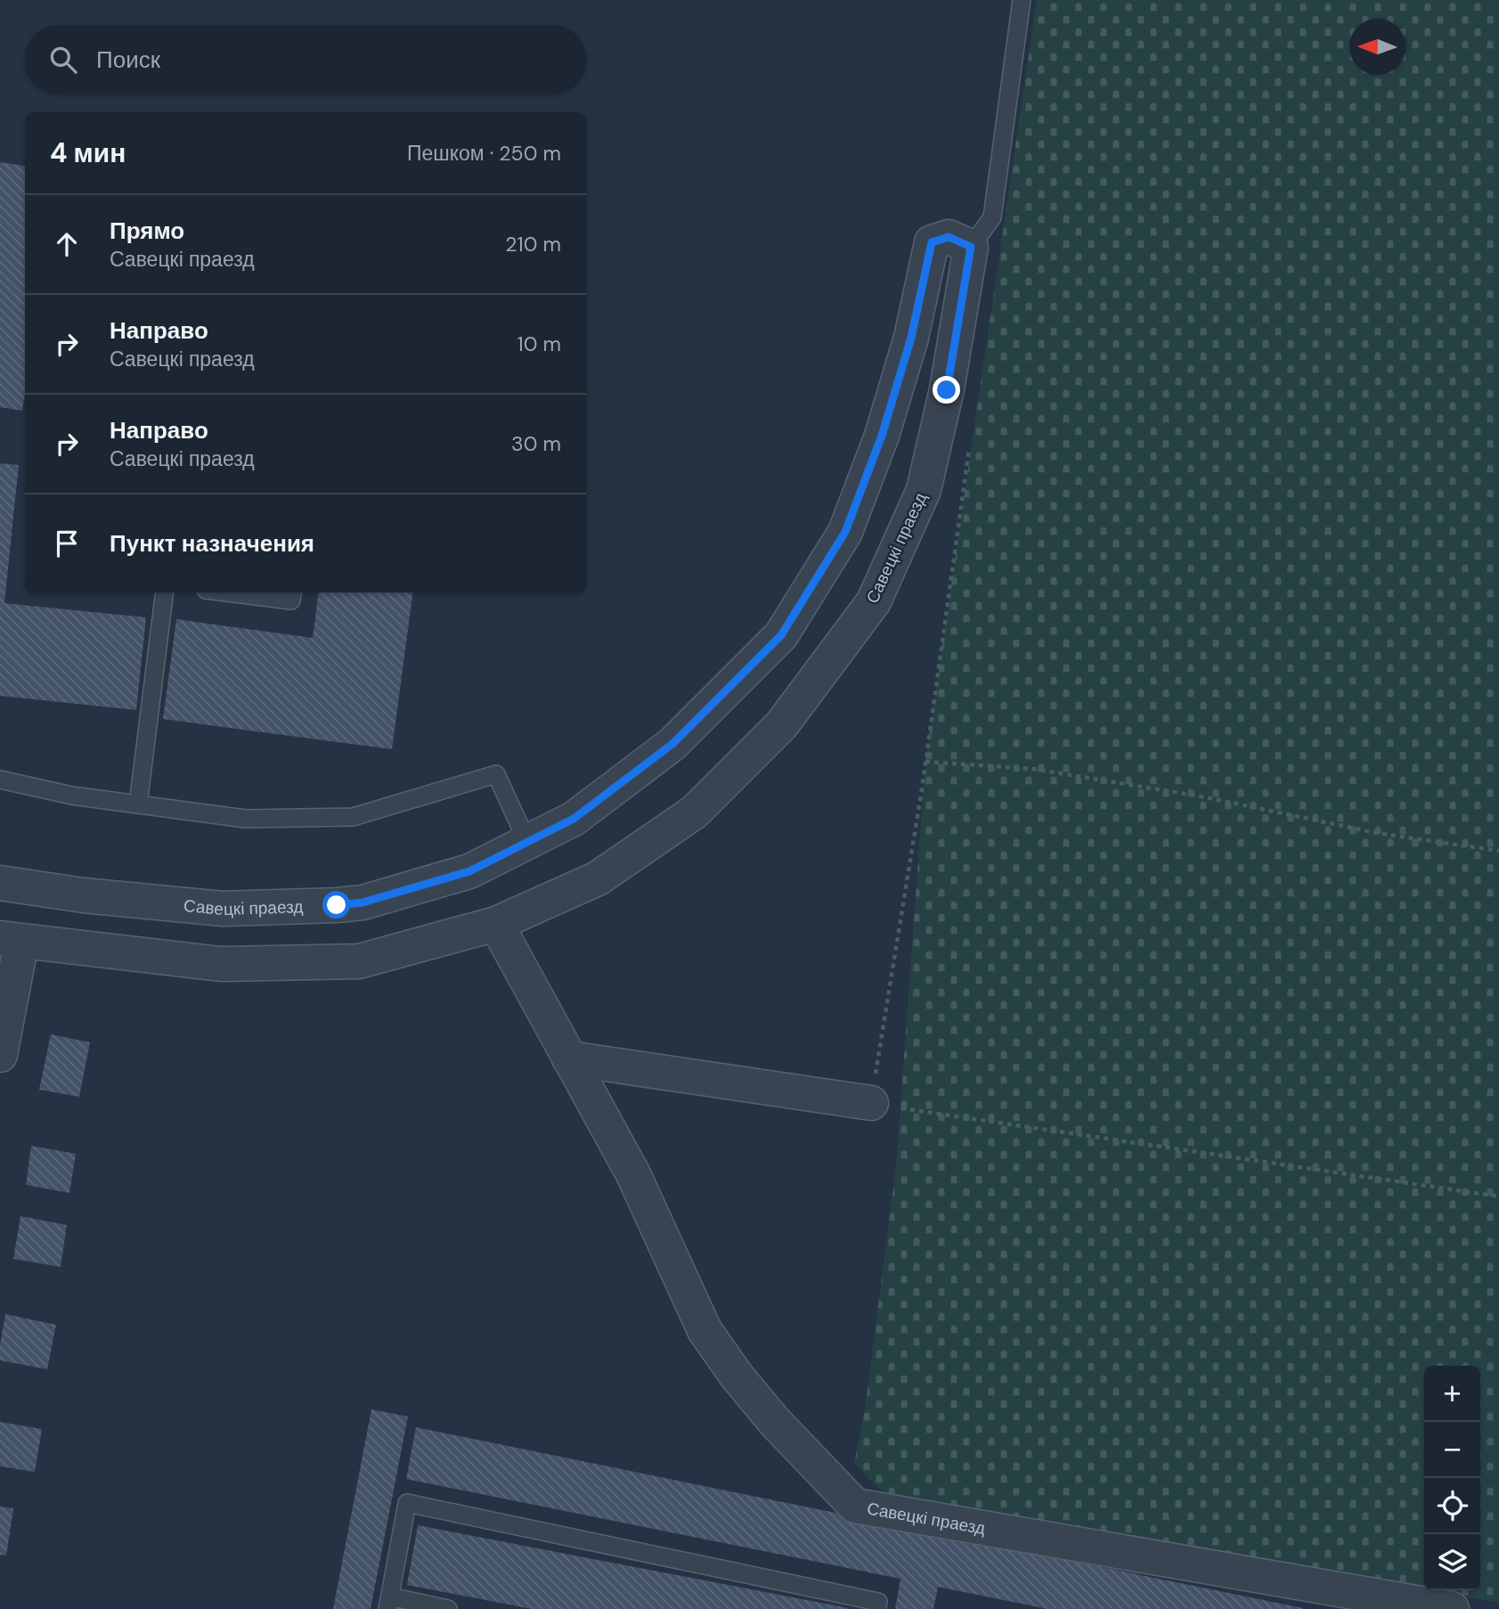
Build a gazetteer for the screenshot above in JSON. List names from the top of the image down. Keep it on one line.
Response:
{"streets":{"street":["Савецкі праезд"]},"north":"left","page":{"search":"Поиск","heading":["4 мин","Пешком · 250 m"],"list":[["Прямо","Савецкі праезд","210 m"],["Направо","Савецкі праезд","10 m"],["Направо","Савецкі праезд","30 m"],"Пункт назначения"],"map_buttons":["+","−"]}}
